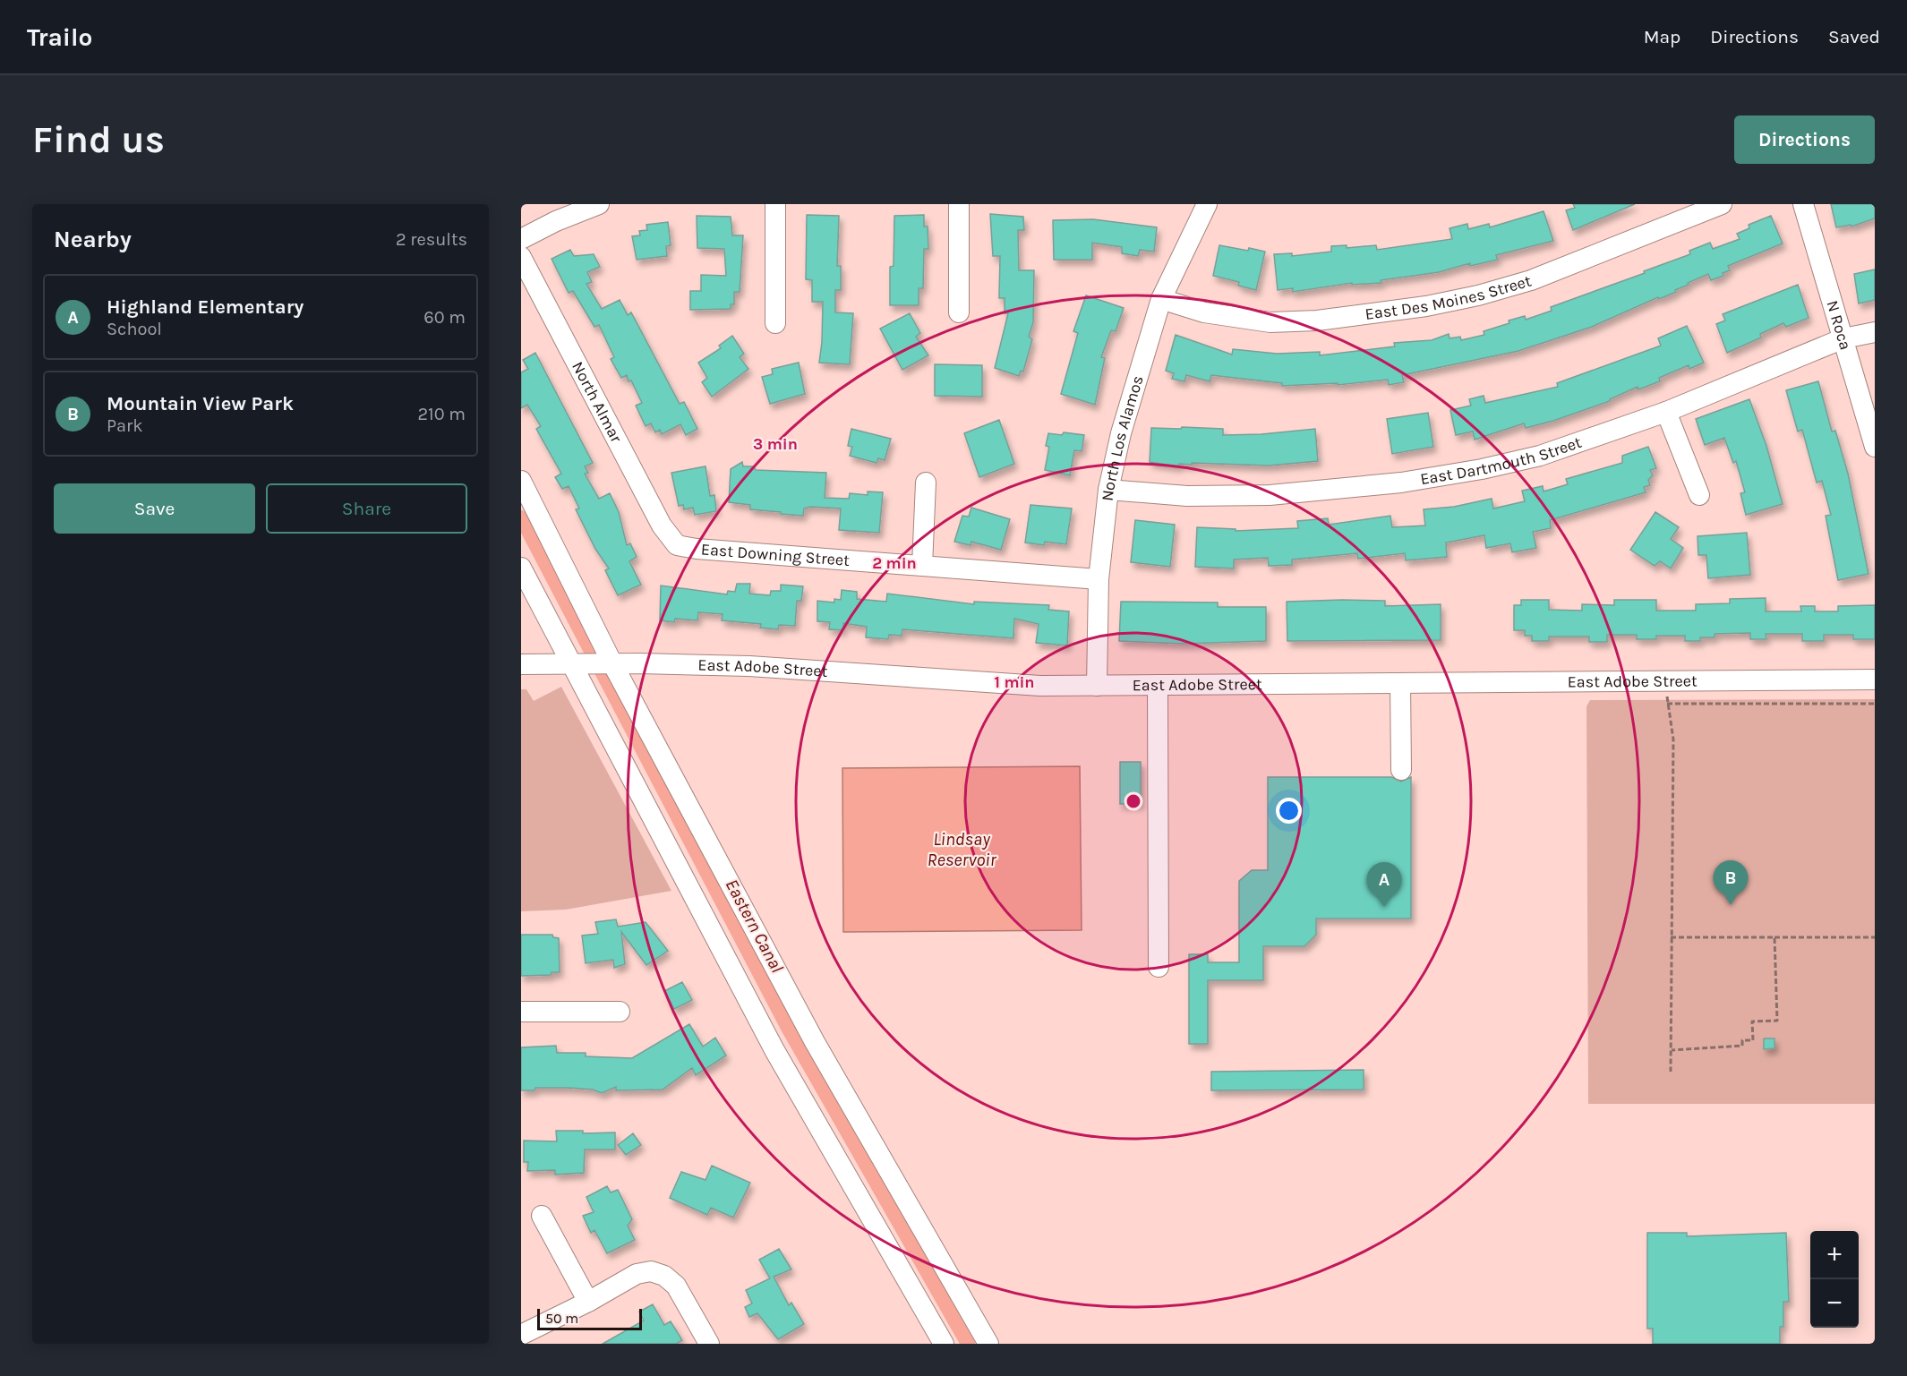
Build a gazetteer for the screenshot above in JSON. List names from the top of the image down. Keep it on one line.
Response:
{"streets":{"street":["East Des Moines Street","N Roca","North Almar","North Los Alamos","East Dartmouth Street","East Downing Street","East Adobe Street"]},"crossings":[["East Des Moines Street","North Los Alamos"],["N Roca","East Dartmouth Street"],["North Almar","East Downing Street"],["North Los Alamos","East Dartmouth Street"],["North Los Alamos","East Downing Street"],["North Los Alamos","East Adobe Street"]],"water":["Lindsay Reservoir","Eastern Canal"],"scale_bar":"50 m","page":{"header":"Trailo","nav":["Map","Directions","Saved"],"buttons":["Directions",["Save","Share"]],"title":"Find us","heading":["Nearby","2 results"],"list":[{"mark":"A","name":"Highland Elementary","note":"School","value":"60 m"},{"mark":"B","name":"Mountain View Park","note":"Park","value":"210 m"}],"pins":["B","A"],"map_buttons":["+","−"],"scale":"50 m"},"rings":["3 min","2 min","1 min"]}
